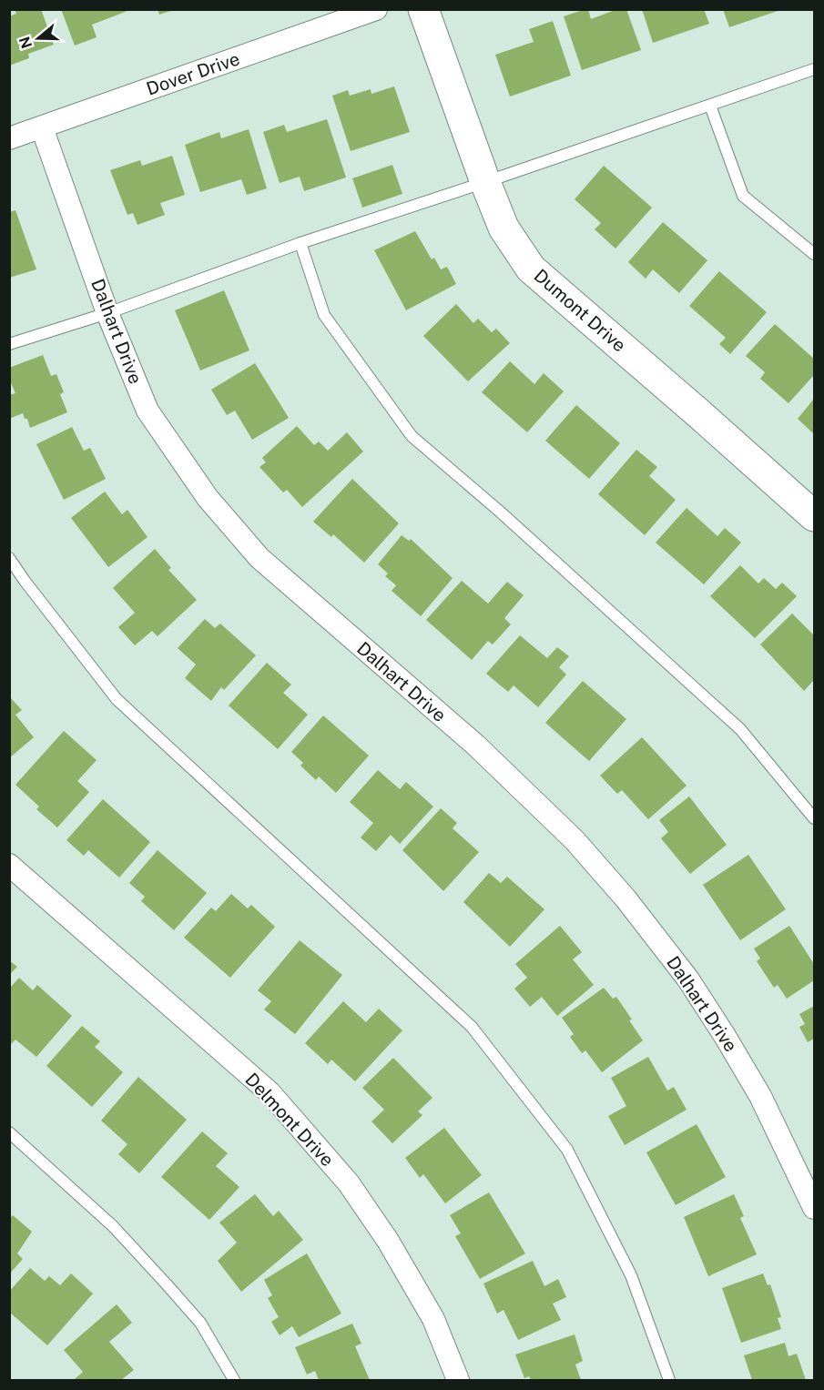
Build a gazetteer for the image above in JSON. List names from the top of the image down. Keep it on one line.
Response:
{"streets":{"street":["Dover Drive","Dumont Drive","Dalhart Drive","Delmont Drive"]},"crossings":[["Dover Drive","Dalhart Drive"]],"north":"left"}
